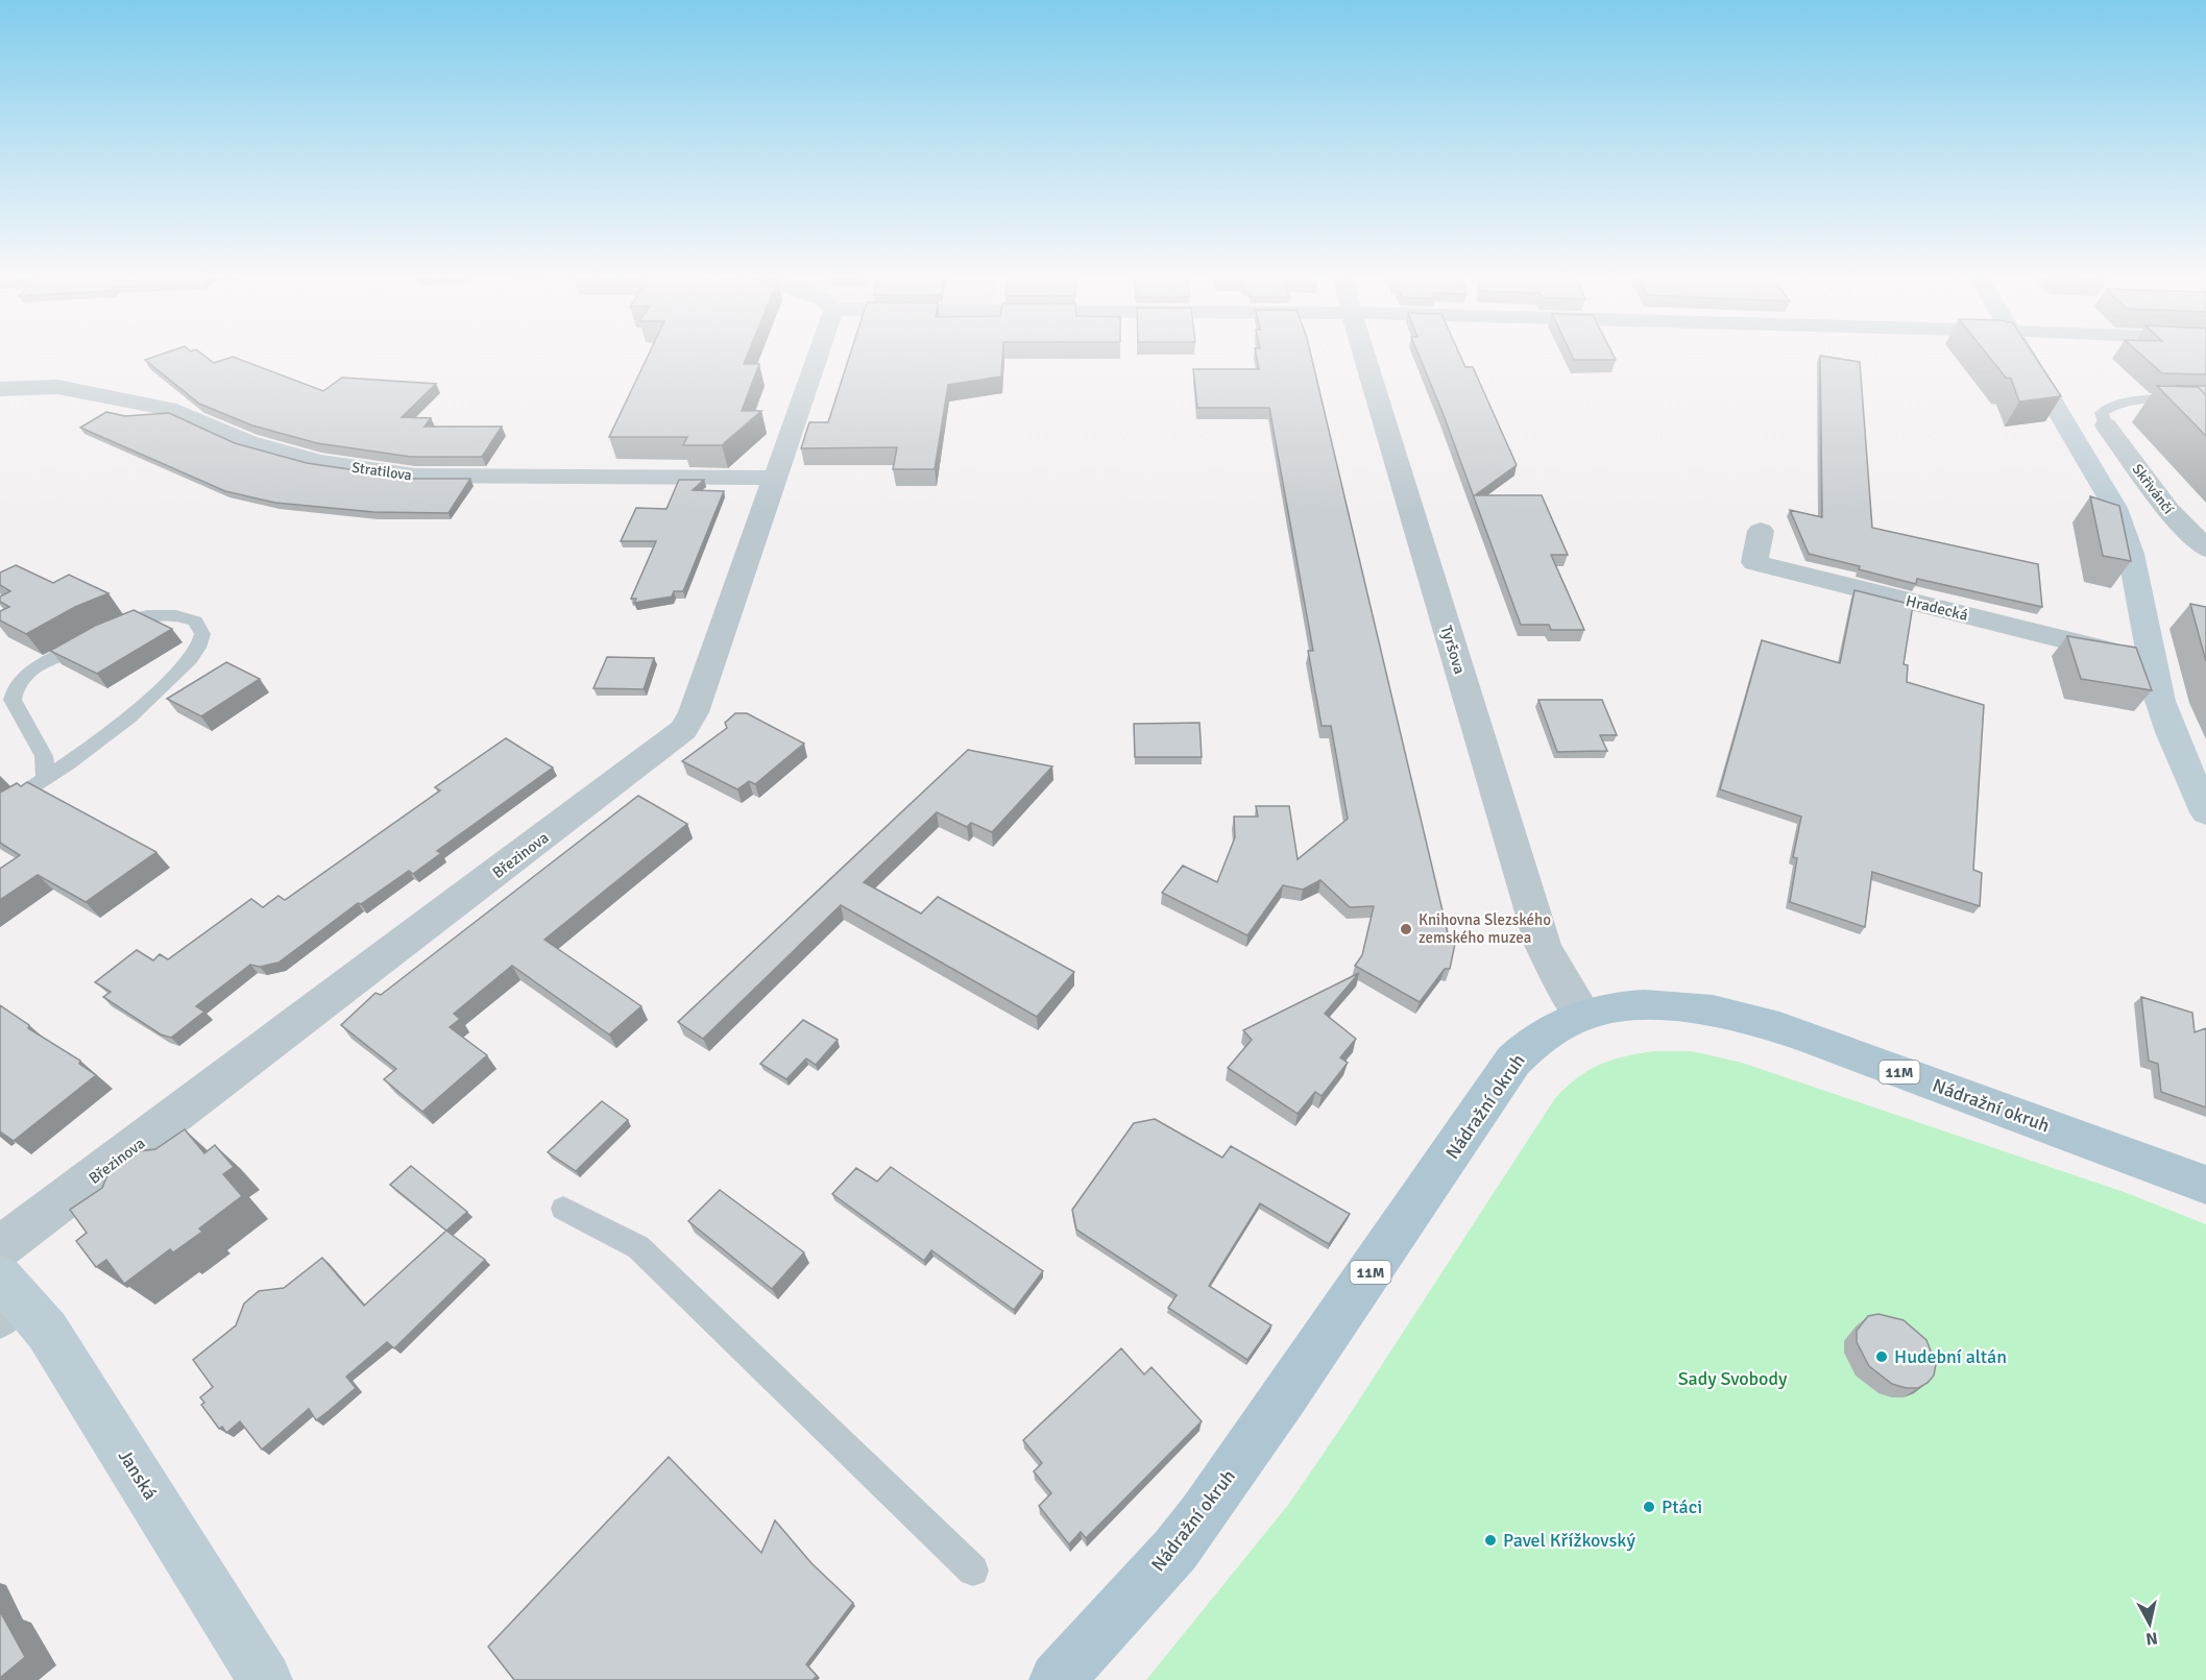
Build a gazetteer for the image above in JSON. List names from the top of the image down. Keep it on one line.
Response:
{"streets":{"main road":["11M","Nádražní okruh","Janská"],"street":["Stratilova","Skřivánčí","Hradecká","Tyršova","Březinova"]},"crossings":[["Stratilova","Březinova"],["Tyršova","Nádražní okruh"]],"parks":["Sady Svobody"],"places":["Knihovna Slezského zemského muzea","Hudební altán","Ptáci","Pavel Křížkovský"],"north":"bottom"}
